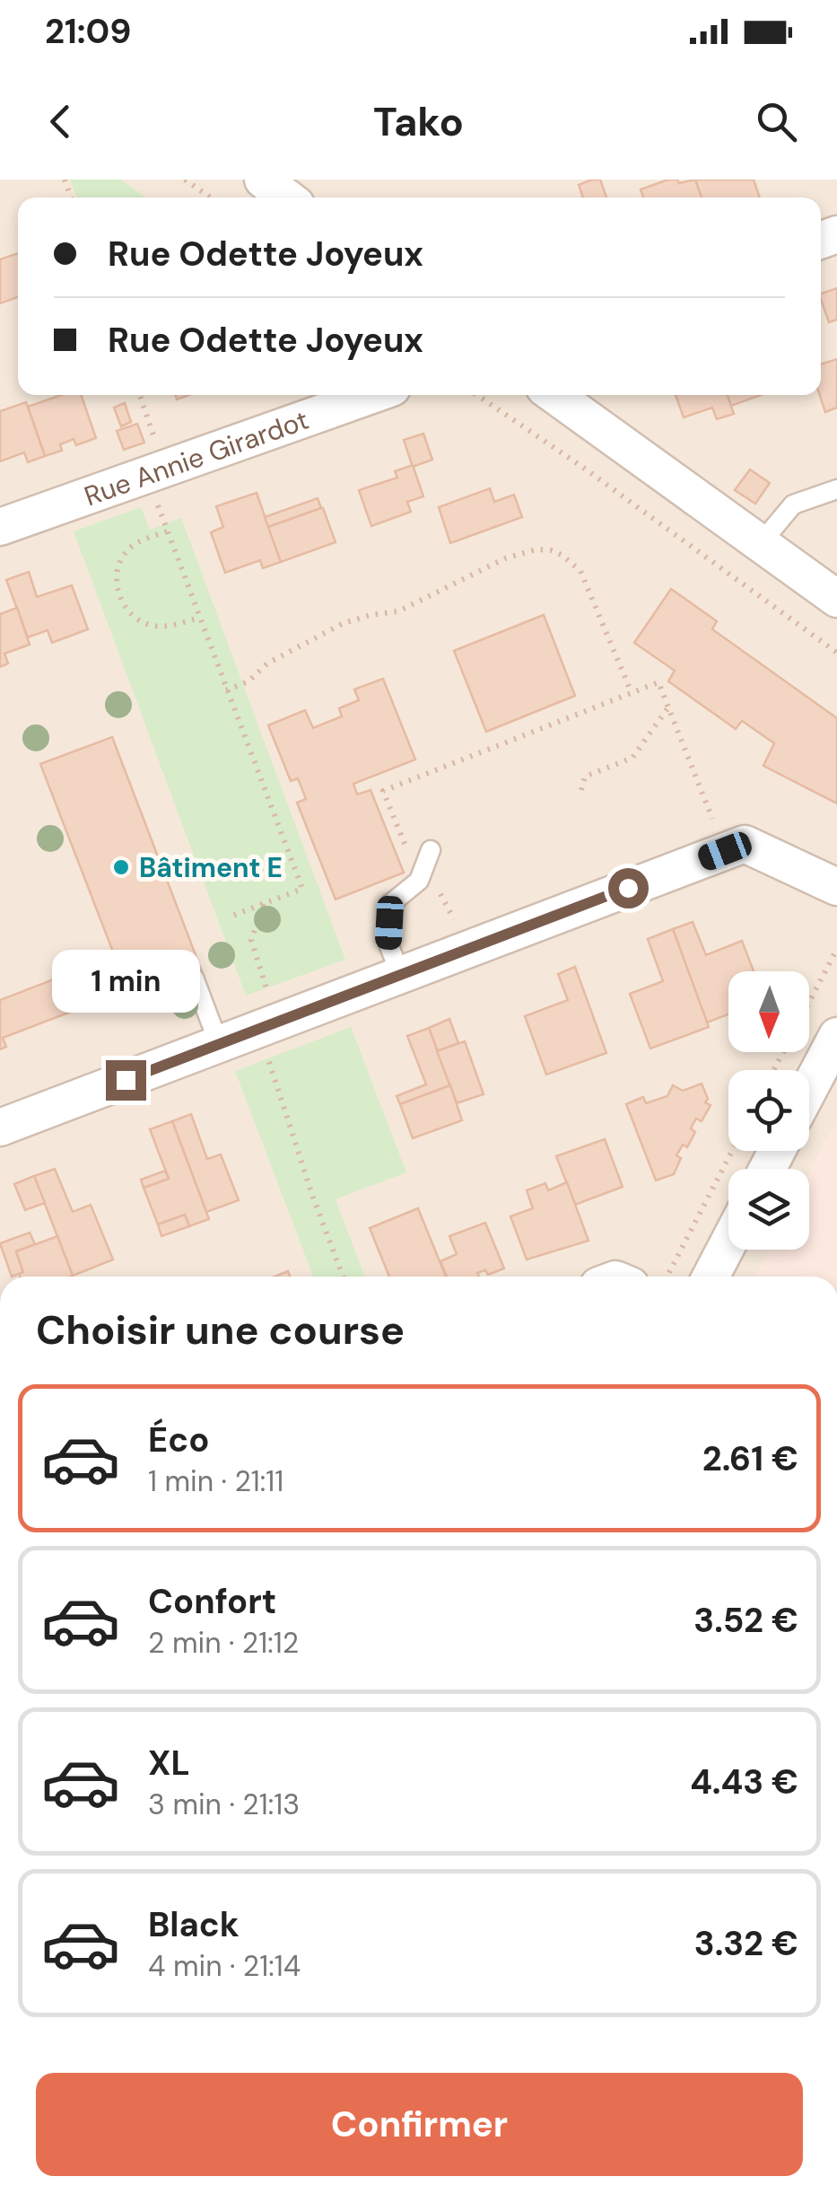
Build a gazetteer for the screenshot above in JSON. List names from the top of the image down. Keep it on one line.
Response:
{"streets":{"street":["Rue Annie Girardot"]},"places":["Bâtiment E"],"north":"bottom","page":{"status":"21:09","header":"Tako","banner":["Rue Odette Joyeux","Rue Odette Joyeux"],"bubble":"1 min","heading":"Choisir une course","list":[{"name":"Éco","note":"1 min · 21:11","value":"2.61 €"},{"name":"Confort","note":"2 min · 21:12","value":"3.52 €"},{"name":"XL","note":"3 min · 21:13","value":"4.43 €"},{"name":"Black","note":"4 min · 21:14","value":"3.32 €"}],"buttons":"Confirmer"}}
